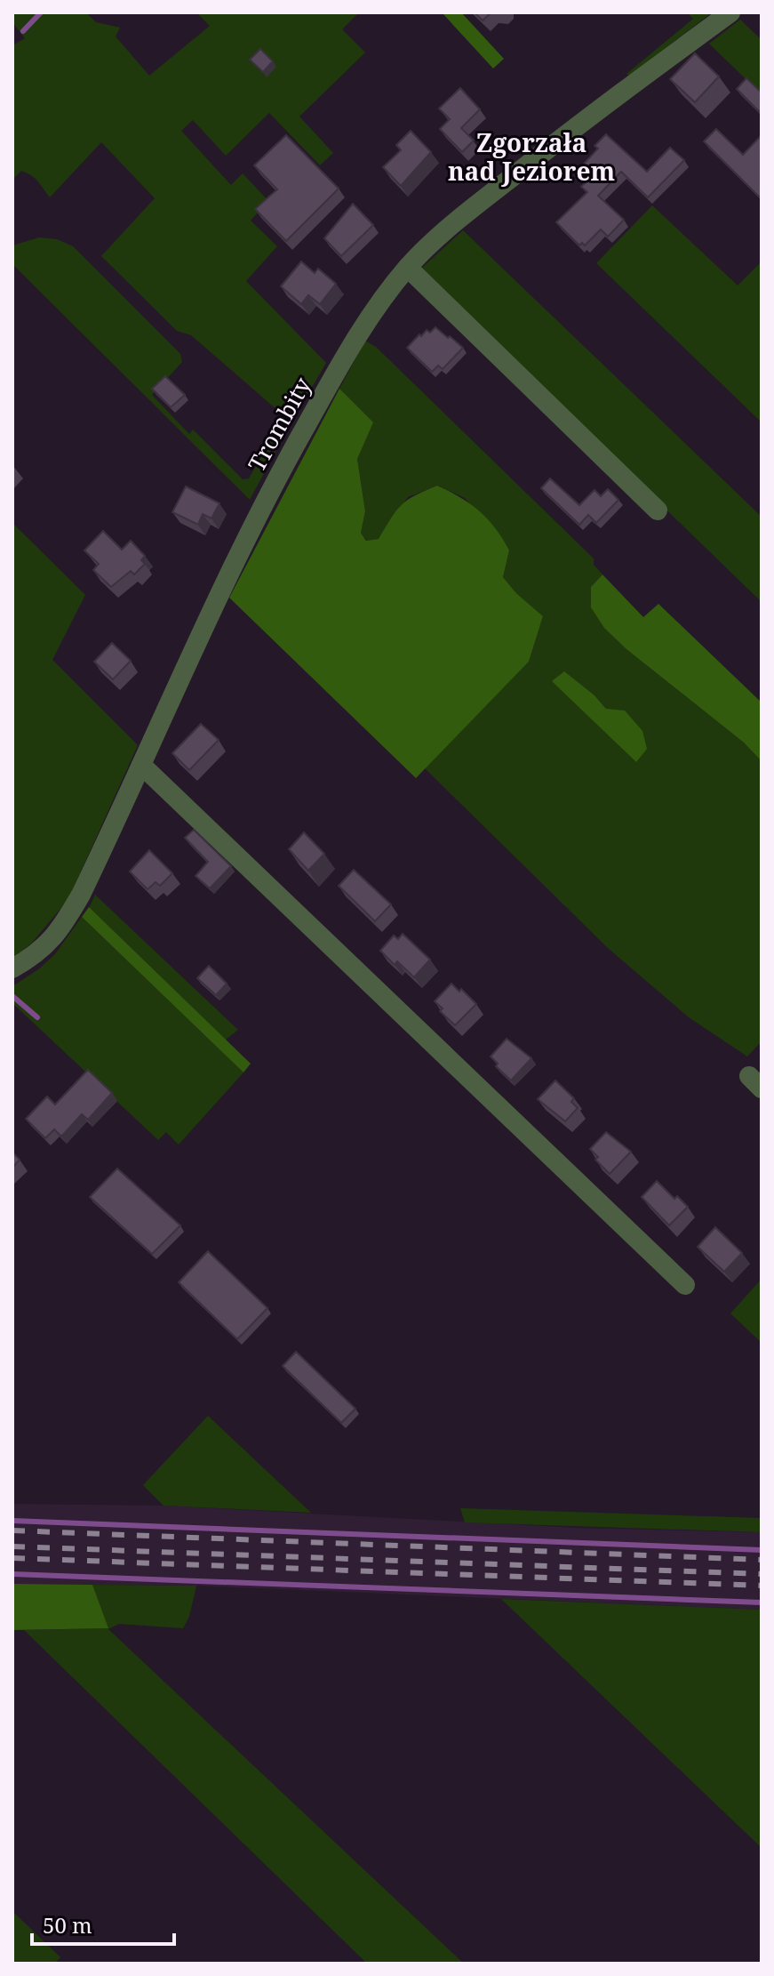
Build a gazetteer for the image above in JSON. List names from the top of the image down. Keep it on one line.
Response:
{"streets":{"street":["Trombity"]},"districts":["Zgorzała nad Jeziorem"],"scale_bar":"50 m"}
